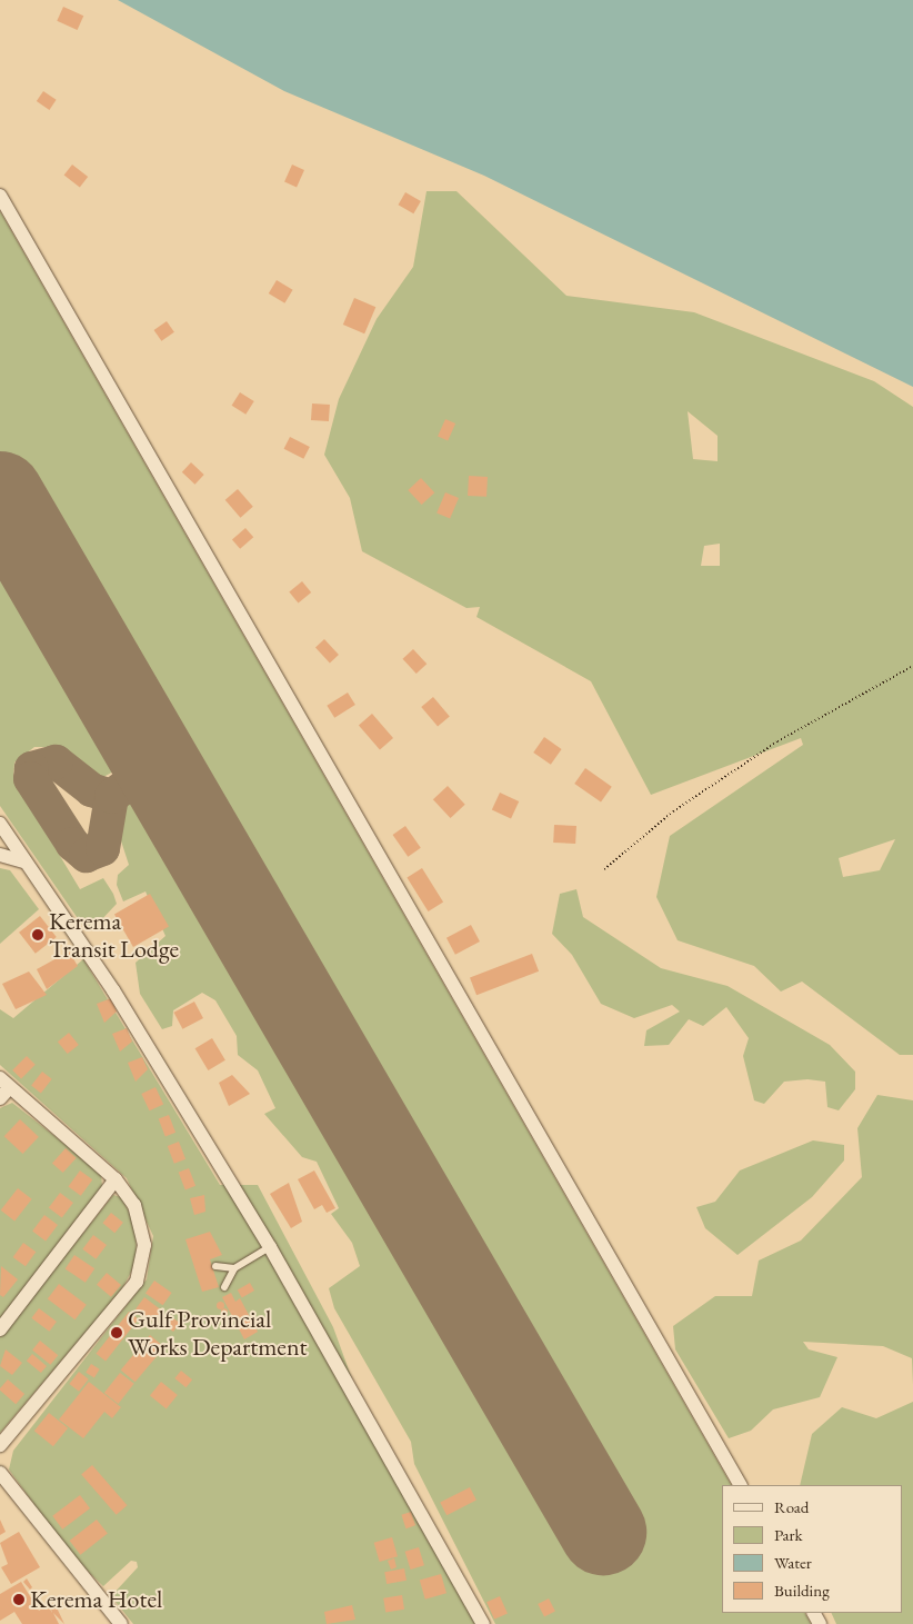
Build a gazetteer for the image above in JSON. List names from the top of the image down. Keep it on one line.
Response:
{"places":["Kerema Transit Lodge","Gulf Provincial Works Department","Kerema Hotel"],"legend":["Road","Park","Water","Building"]}
